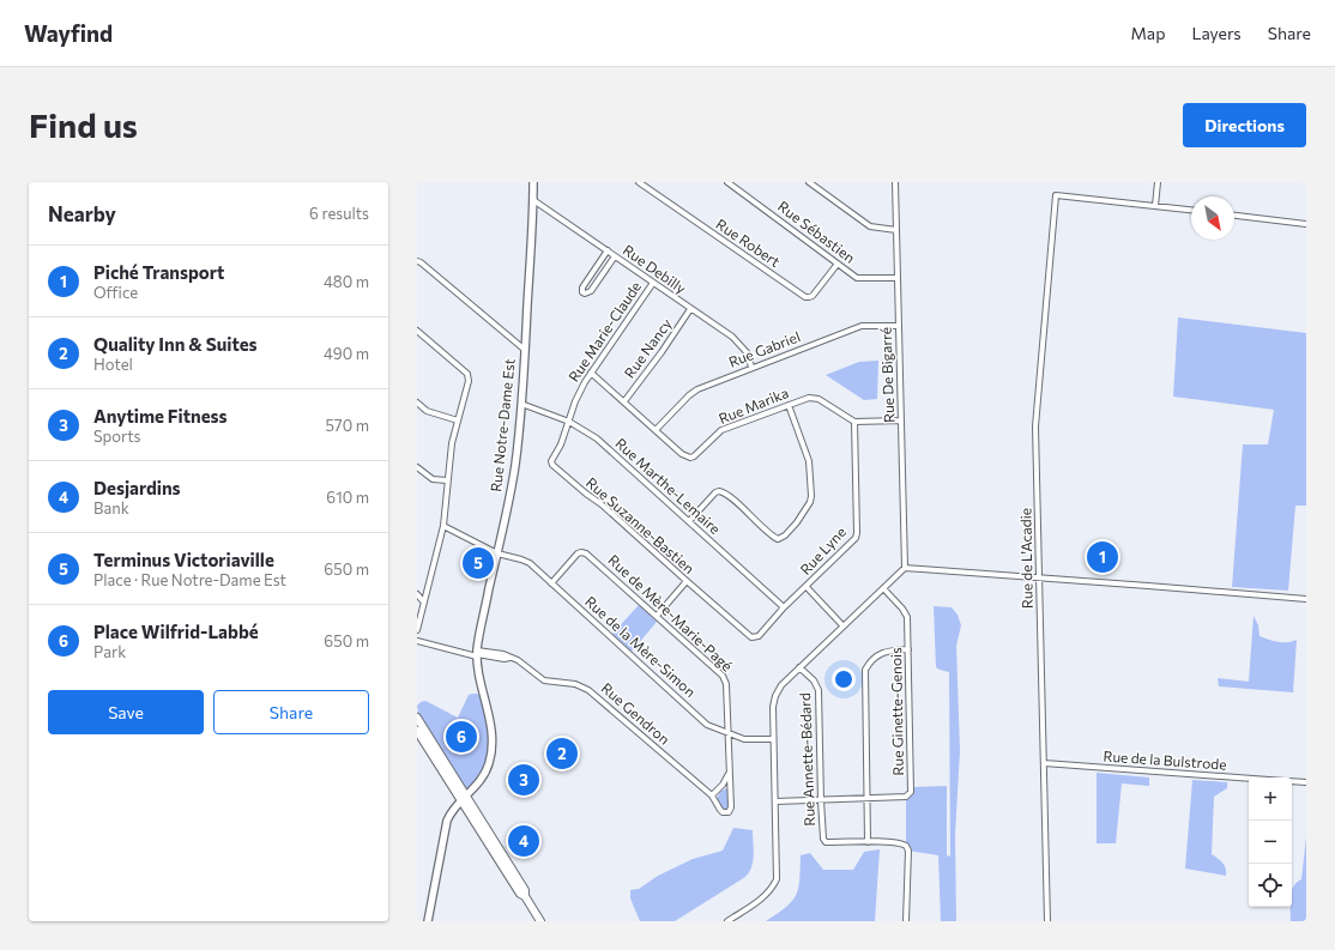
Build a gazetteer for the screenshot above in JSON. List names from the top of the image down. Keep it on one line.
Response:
{"streets":{"street":["Rue Sébastien","Rue Robert","Rue Debilly","Rue Marie-Claude","Rue Nancy","Rue Gabriel","Rue De Bigarré","Rue Marika","Rue Notre-Dame Est","Rue Marthe-Lemaire","Rue Suzanne-Bastien","Rue Lyne","Rue de L'Acadie","Rue de Mère-Marie-Pagé","Rue de la Mère-Simon","Rue Ginette-Genois","Rue Gendron","Rue Annette-Bédard","Rue de la Bulstrode"]},"crossings":[["Rue Sébastien","Rue Robert"],["Rue Sébastien","Rue De Bigarré"],["Rue Debilly","Rue Marie-Claude"],["Rue Debilly","Rue Nancy"],["Rue Debilly","Rue Gabriel"],["Rue Debilly","Rue Notre-Dame Est"],["Rue Marie-Claude","Rue Marika"],["Rue Marie-Claude","Rue Marthe-Lemaire"],["Rue Marie-Claude","Rue Suzanne-Bastien"],["Rue Nancy","Rue Marika"],["Rue Gabriel","Rue De Bigarré"],["Rue Gabriel","Rue Marika"],["Rue Marika","Rue Lyne"],["Rue Notre-Dame Est","Rue Marthe-Lemaire"],["Rue Notre-Dame Est","Rue de la Mère-Simon"],["Rue Notre-Dame Est","Rue Gendron"],["Rue Marthe-Lemaire","Rue Suzanne-Bastien"],["Rue Marthe-Lemaire","Rue Lyne"],["Rue Suzanne-Bastien","Rue Lyne"],["Rue de L'Acadie","Rue de la Bulstrode"],["Rue de Mère-Marie-Pagé","Rue de la Mère-Simon"],["Rue de Mère-Marie-Pagé","Rue Gendron"],["Rue Ginette-Genois","Rue Annette-Bédard"]],"north":"bottom right","page":{"header":"Wayfind","nav":["Map","Layers","Share"],"buttons":["Directions",["Save","Share"]],"title":"Find us","heading":["Nearby","6 results"],"list":[{"mark":"1","name":"Piché Transport","note":"Office","value":"480 m"},{"mark":"2","name":"Quality Inn & Suites","note":"Hotel","value":"490 m"},{"mark":"3","name":"Anytime Fitness","note":"Sports","value":"570 m"},{"mark":"4","name":"Desjardins","note":"Bank","value":"610 m"},{"mark":"5","name":"Terminus Victoriaville","note":"Place · Rue Notre-Dame Est","value":"650 m"},{"mark":"6","name":"Place Wilfrid-Labbé","note":"Park","value":"650 m"}],"pins":["1","5","6","2","3","4"],"map_buttons":["+","−"]}}
